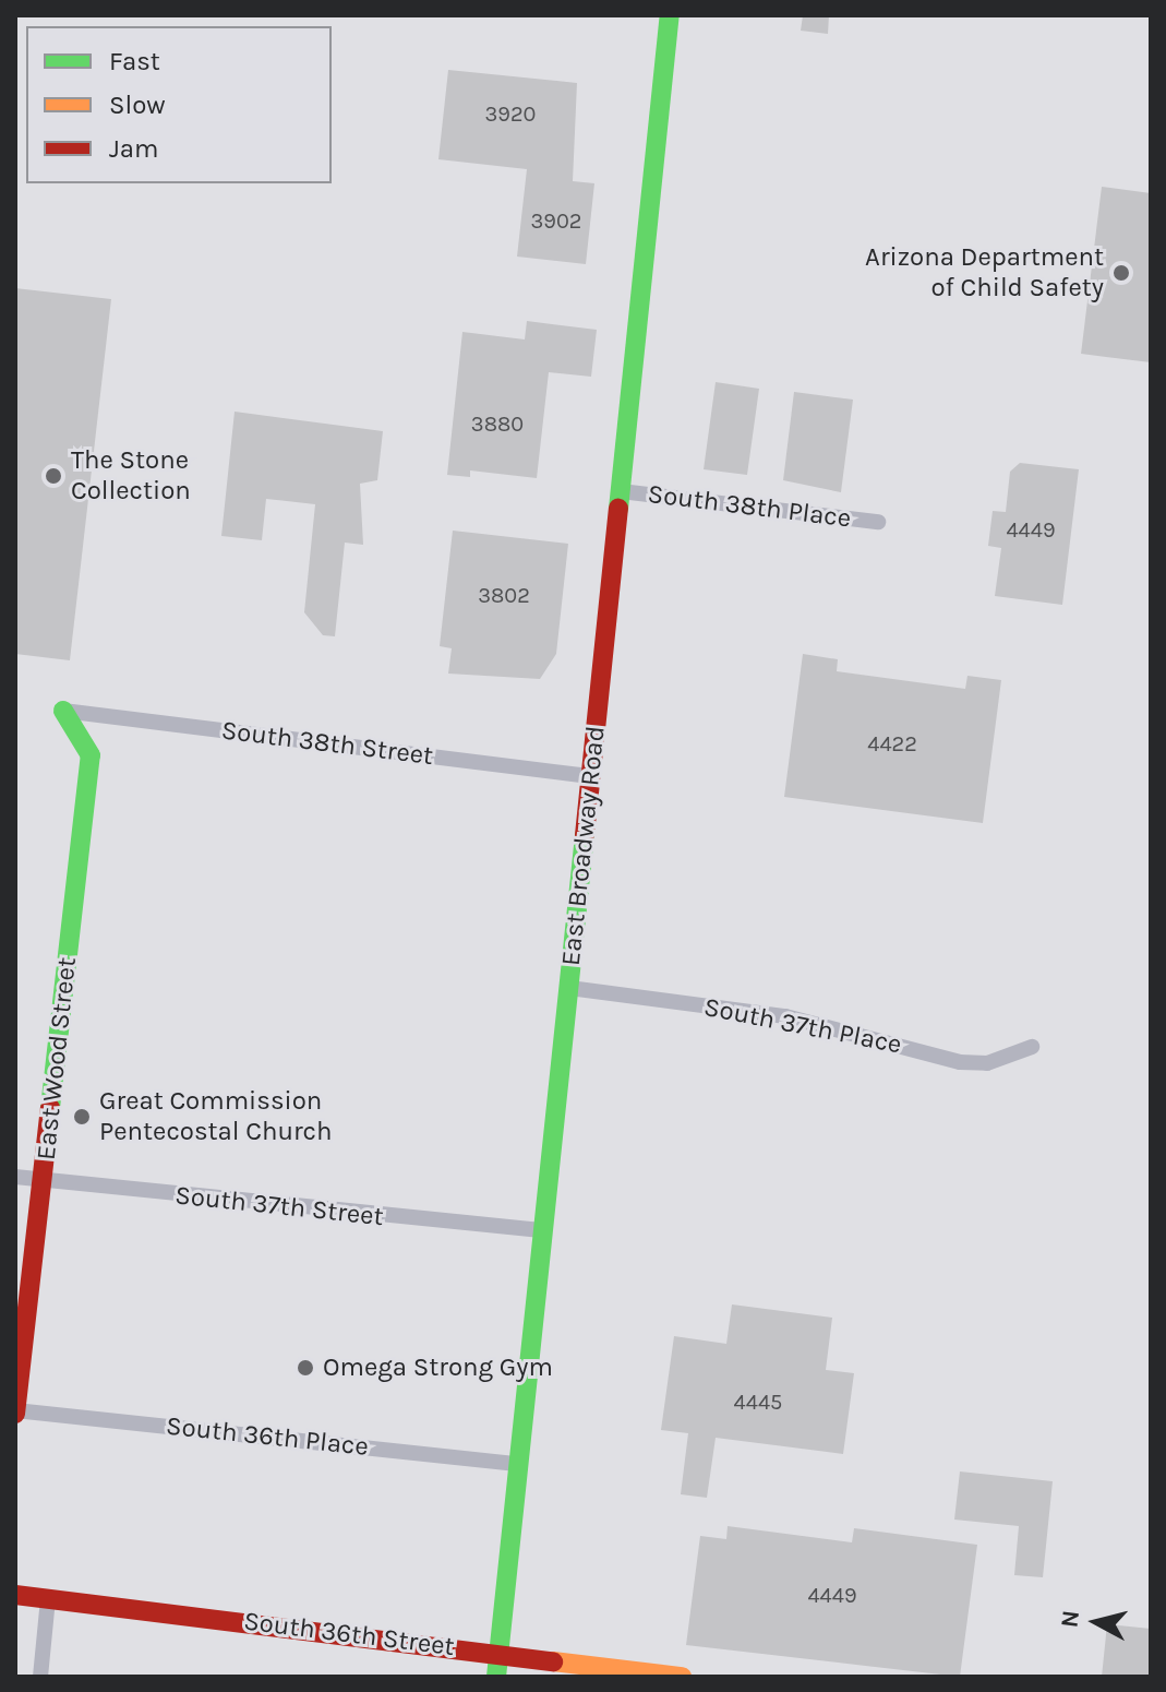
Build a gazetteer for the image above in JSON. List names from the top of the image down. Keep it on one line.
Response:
{"streets":{"main road":["East Broadway Road","East Wood Street","South 36th Street"],"street":["South 38th Place","South 38th Street","South 37th Place","South 37th Street","South 36th Place"]},"crossings":[["South 38th Place","East Broadway Road"],["South 38th Street","East Broadway Road"],["South 38th Street","East Wood Street"],["East Broadway Road","South 37th Place"],["East Broadway Road","South 37th Street"],["East Broadway Road","South 36th Place"],["East Broadway Road","South 36th Street"],["East Wood Street","South 37th Street"],["East Wood Street","South 36th Place"]],"places":["Arizona Department of Child Safety","The Stone Collection","Great Commission Pentecostal Church","Omega Strong Gym"],"house_numbers":["3920","3902","3880","4449","3802","4422","4445","4449"],"legend":["Fast","Slow","Jam"],"north":"left"}
